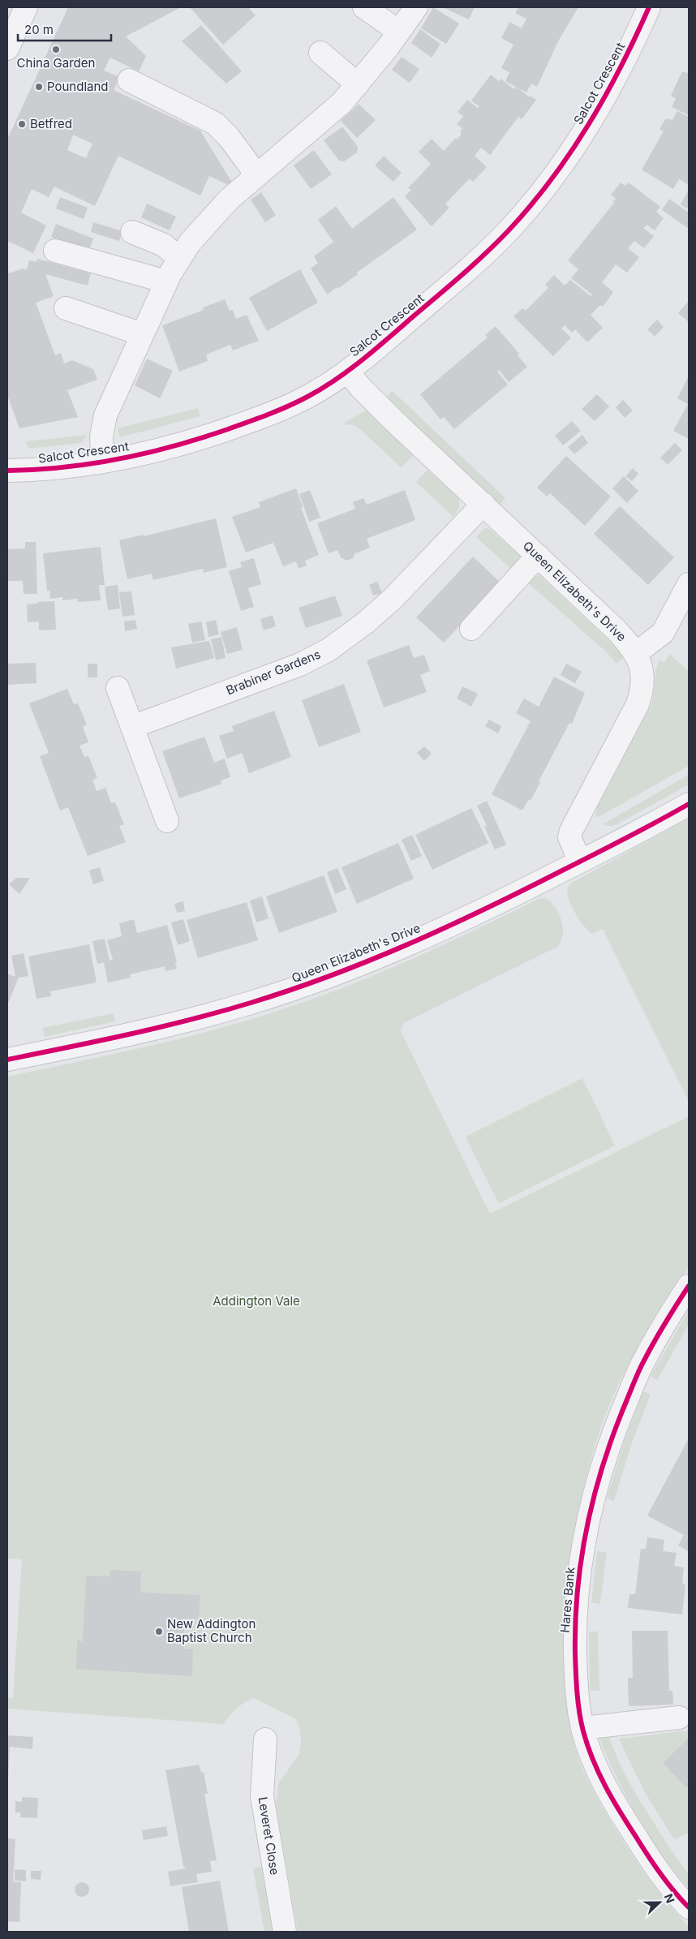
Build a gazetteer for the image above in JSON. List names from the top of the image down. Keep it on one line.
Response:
{"streets":{"street":["Salcot Crescent","Queen Elizabeth's Drive","Brabiner Gardens","Hares Bank","Leveret Close"]},"crossings":[["Salcot Crescent","Queen Elizabeth's Drive"],["Queen Elizabeth's Drive","Brabiner Gardens"]],"parks":["Addington Vale"],"places":["China Garden","Poundland","Betfred","New Addington Baptist Church"],"scale_bar":"20 m","north":"right"}
